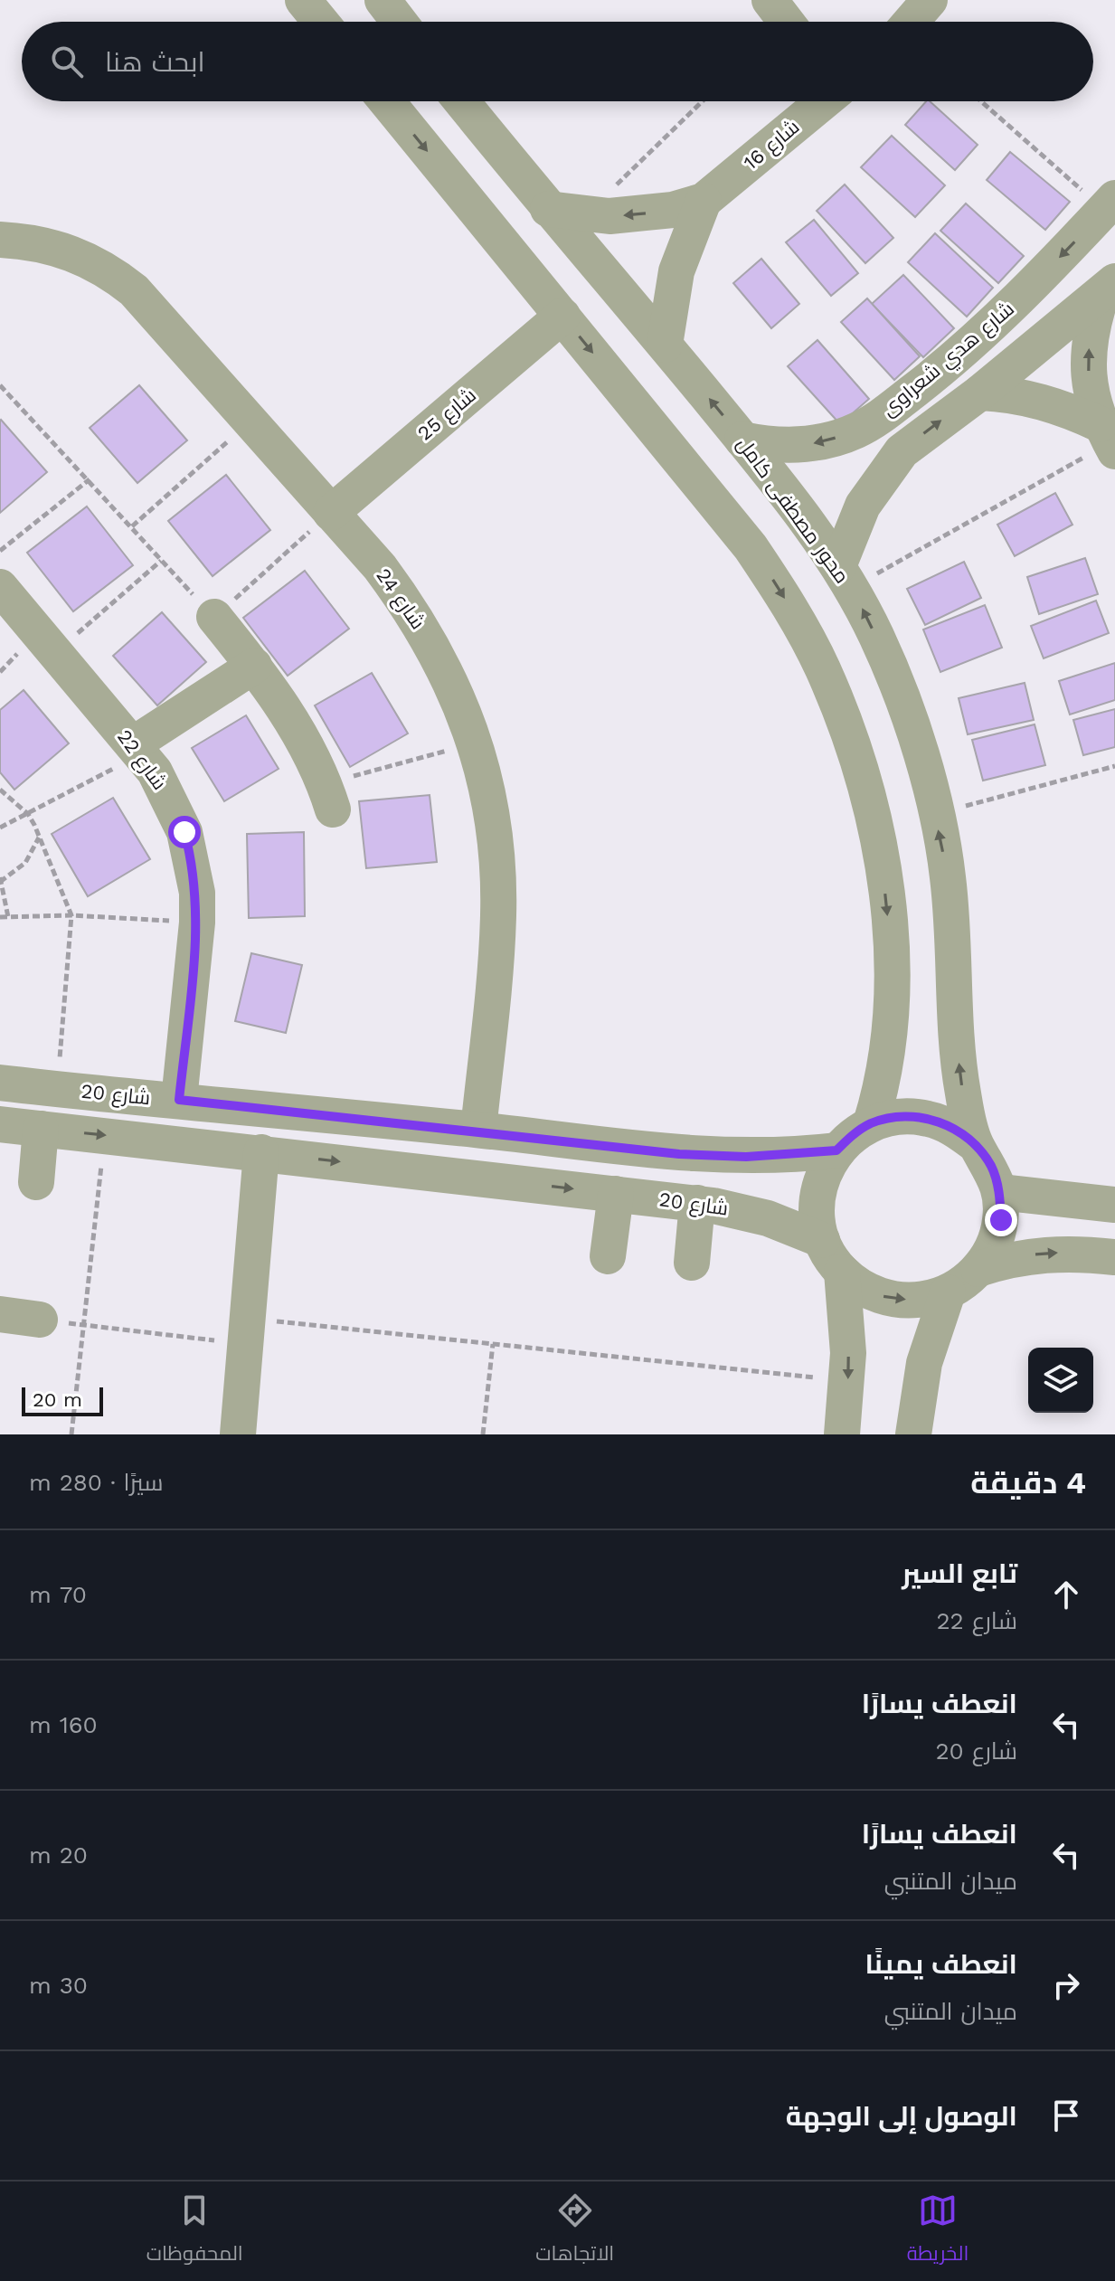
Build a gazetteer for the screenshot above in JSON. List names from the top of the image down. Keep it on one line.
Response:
{"streets":{"street":["شارع 16","شارع هدي شعراوى","شارع 25","محور مصطفى كامل","شارع 24","شارع 22","شارع 20"]},"crossings":[["شارع 16","محور مصطفى كامل"],["شارع هدي شعراوى","محور مصطفى كامل"],["شارع 25","شارع 24"],["محور مصطفى كامل","شارع 20"],["شارع 24","شارع 20"],["شارع 22","شارع 20"]],"scale_bar":"20 m","page":{"search":"ابحث هنا","scale":"20 m","heading":["4 دقيقة","سيرًا · 280 m"],"list":[["تابع السير","شارع 22","70 m"],["انعطف يسارًا","شارع 20","160 m"],["انعطف يسارًا","ميدان المتنبي","20 m"],["انعطف يمينًا","ميدان المتنبي","30 m"],"الوصول إلى الوجهة"],"nav":["الخريطة","الاتجاهات","المحفوظات"]}}
